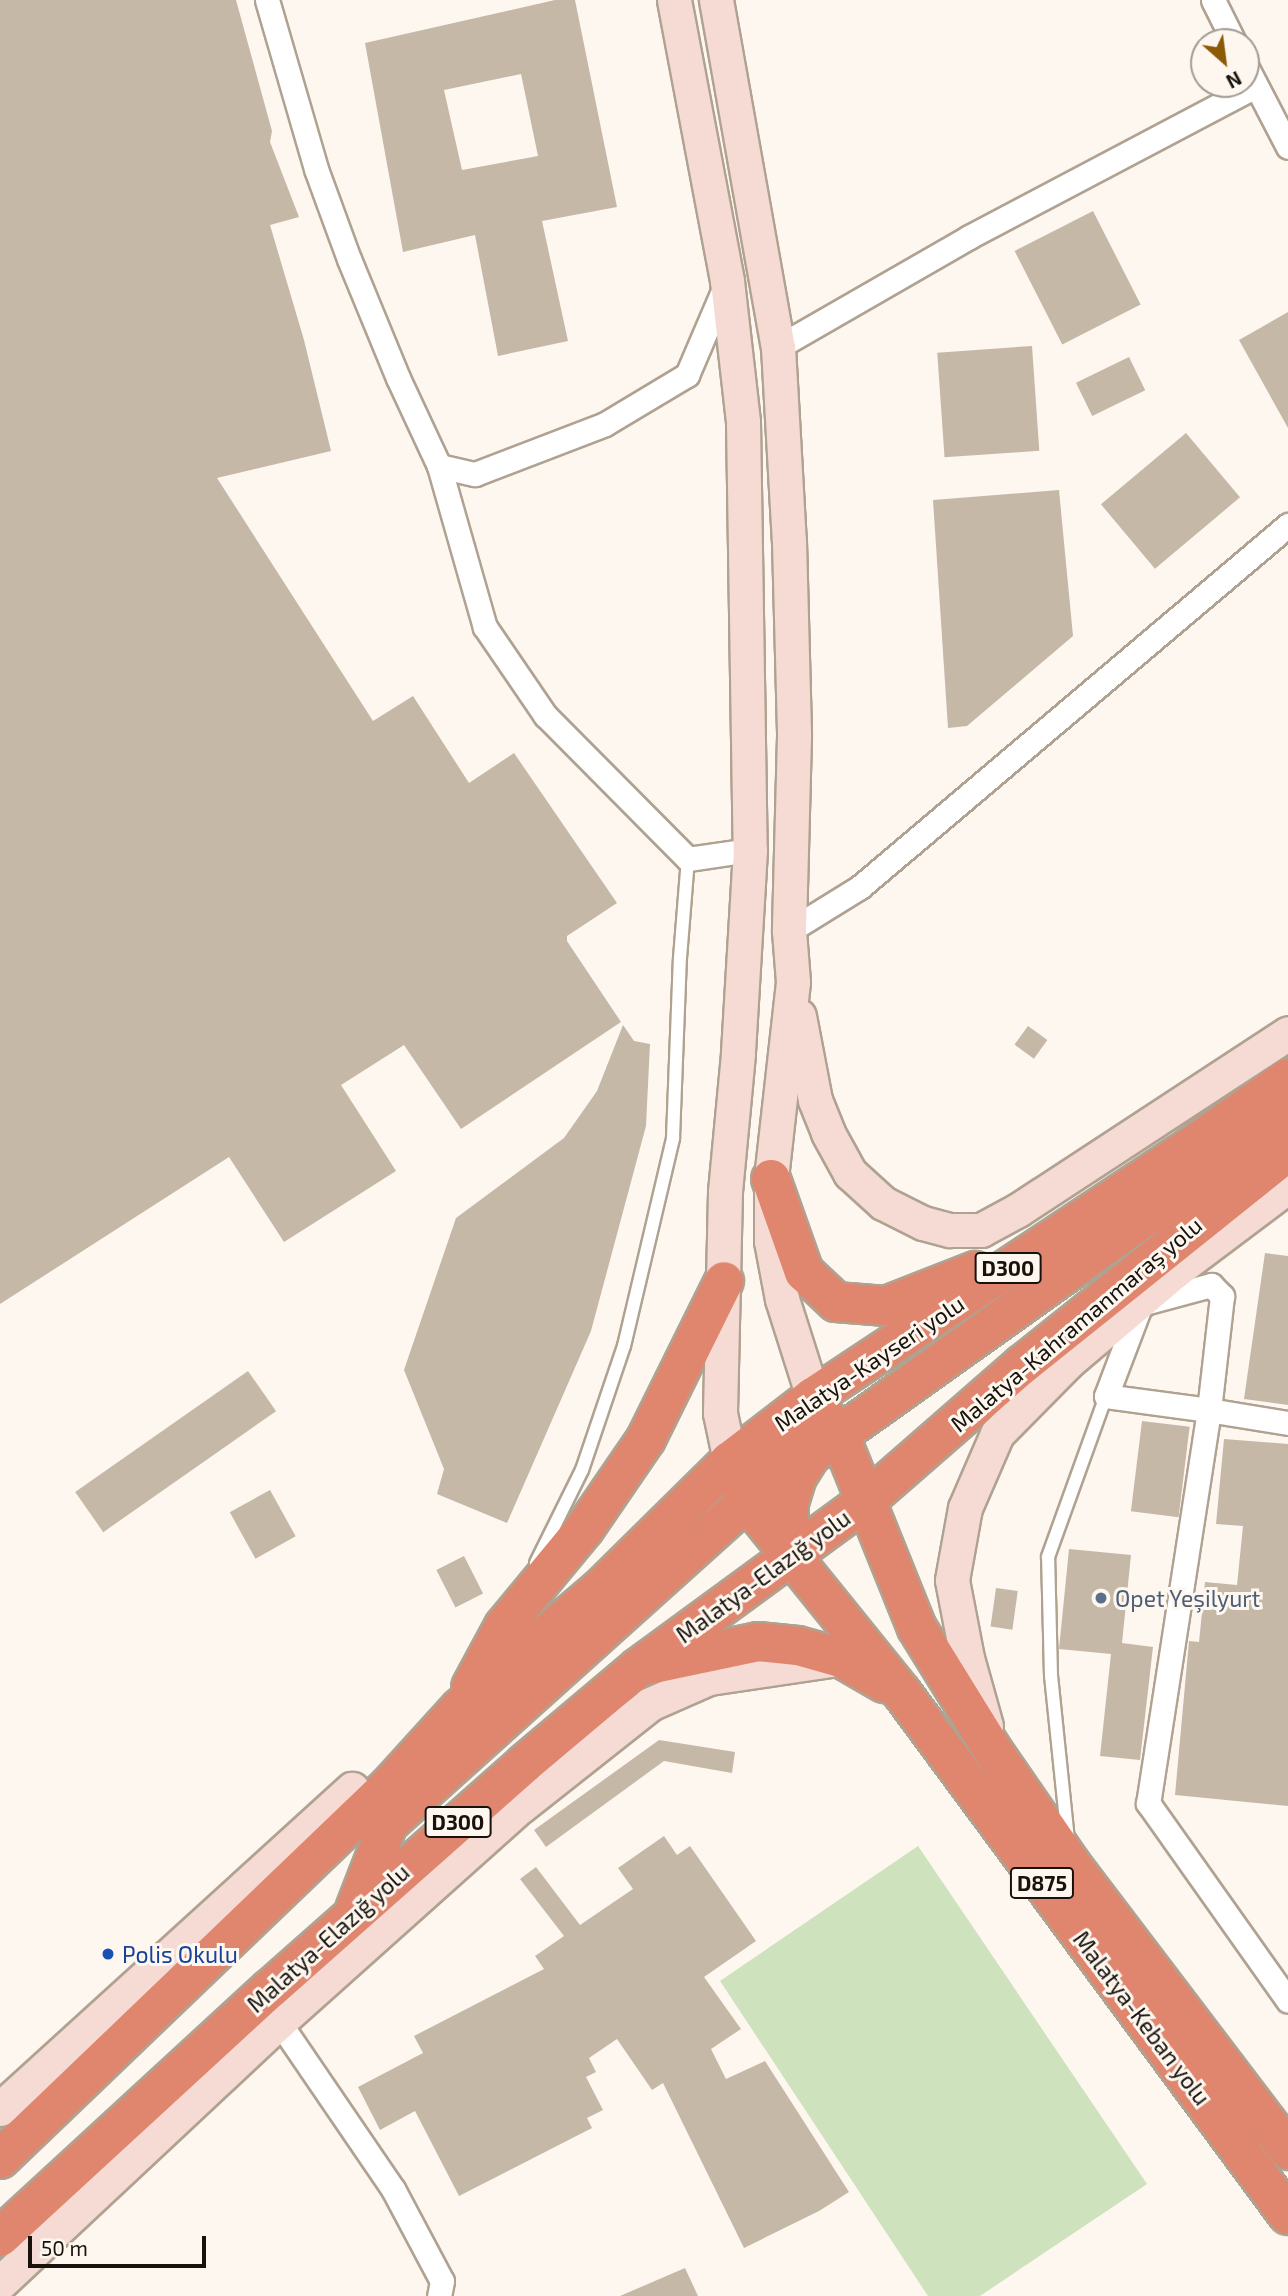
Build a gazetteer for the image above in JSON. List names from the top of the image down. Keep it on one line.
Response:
{"streets":{"highway":["D300","Malatya-Kahramanmaraş yolu","Malatya-Kayseri yolu","Malatya-Elazığ yolu","D875","Malatya-Keban yolu"]},"crossings":[["D300","Malatya-Kayseri yolu"],["Malatya-Kahramanmaraş yolu","Malatya-Elazığ yolu"],["Malatya-Kahramanmaraş yolu","Malatya-Keban yolu"],["Malatya-Kayseri yolu","Malatya-Keban yolu"],["Malatya-Elazığ yolu","Malatya-Keban yolu"]],"places":["Opet Yeşilyurt","Polis Okulu"],"scale_bar":"50 m","north":"bottom right"}
